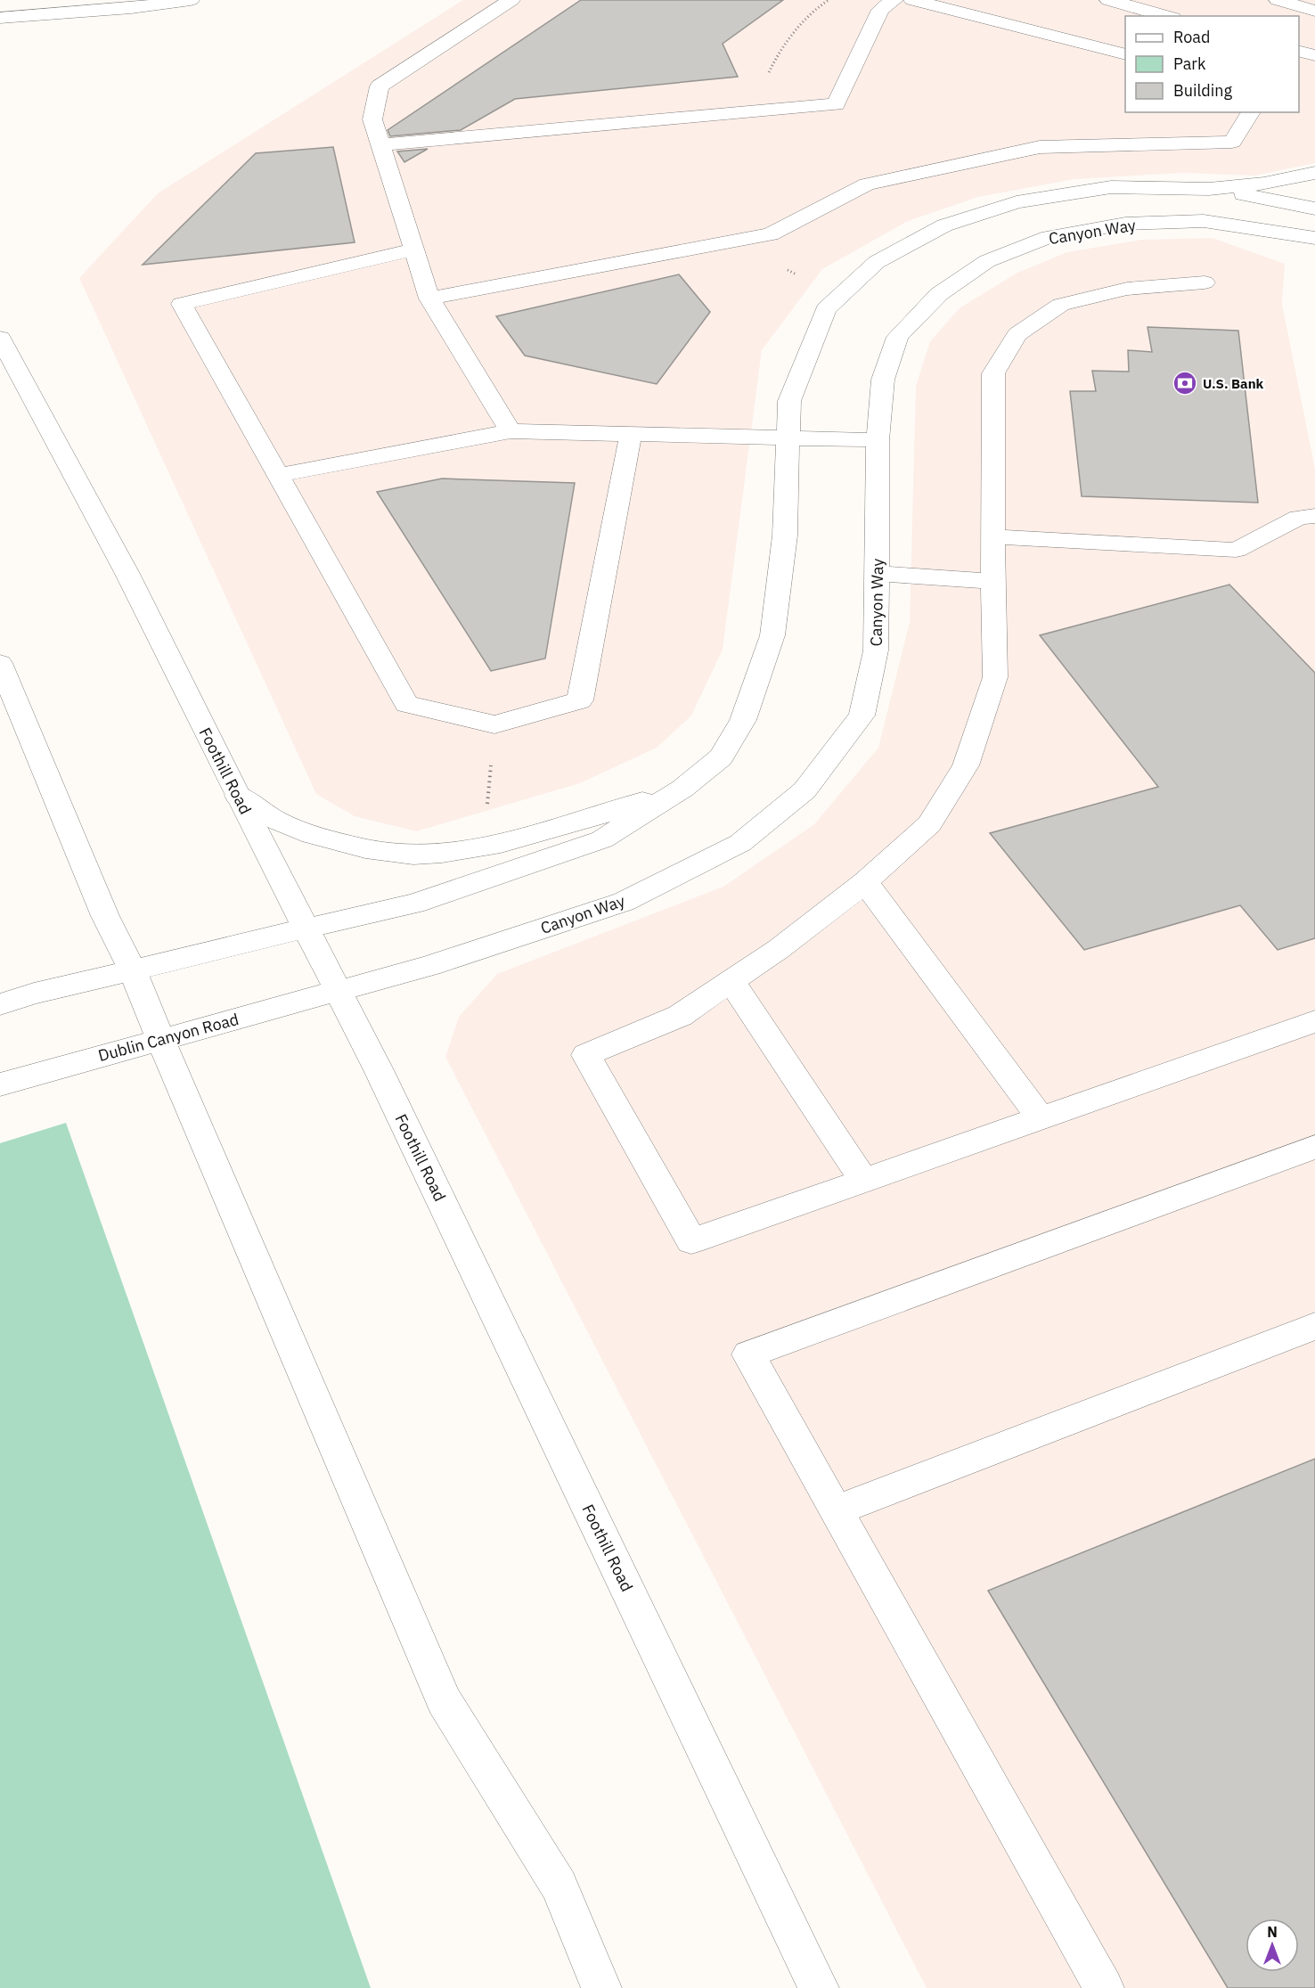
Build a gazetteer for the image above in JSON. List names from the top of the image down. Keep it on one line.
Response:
{"streets":{"main road":["Canyon Way","Foothill Road","Dublin Canyon Road"]},"crossings":[["Canyon Way","Foothill Road"],["Canyon Way","Dublin Canyon Road"],["Foothill Road","Dublin Canyon Road"]],"places":{"bank":["U.S. Bank"]},"legend":["Road","Park","Building"],"north":"top"}
